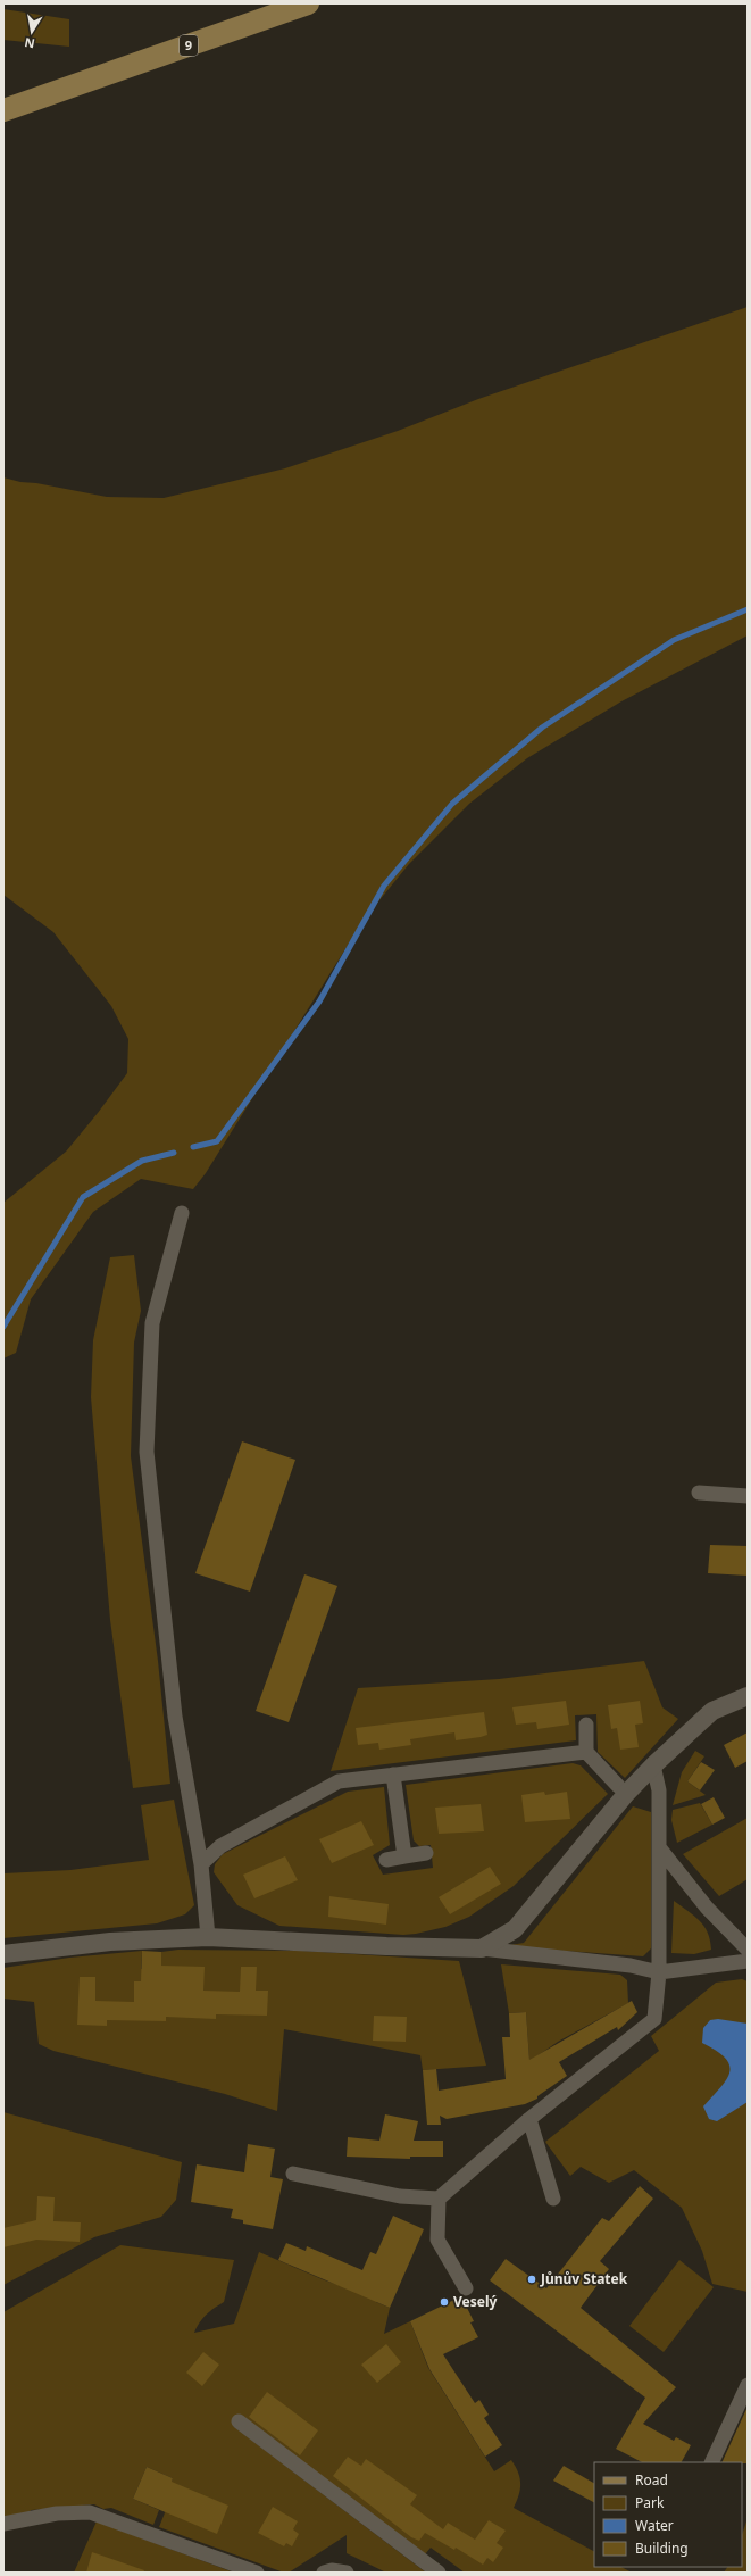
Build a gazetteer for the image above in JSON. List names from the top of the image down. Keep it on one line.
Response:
{"streets":{"main road":["9"]},"places":["Jůnův Statek","Veselý"],"legend":["Road","Park","Water","Building"],"north":"bottom"}
